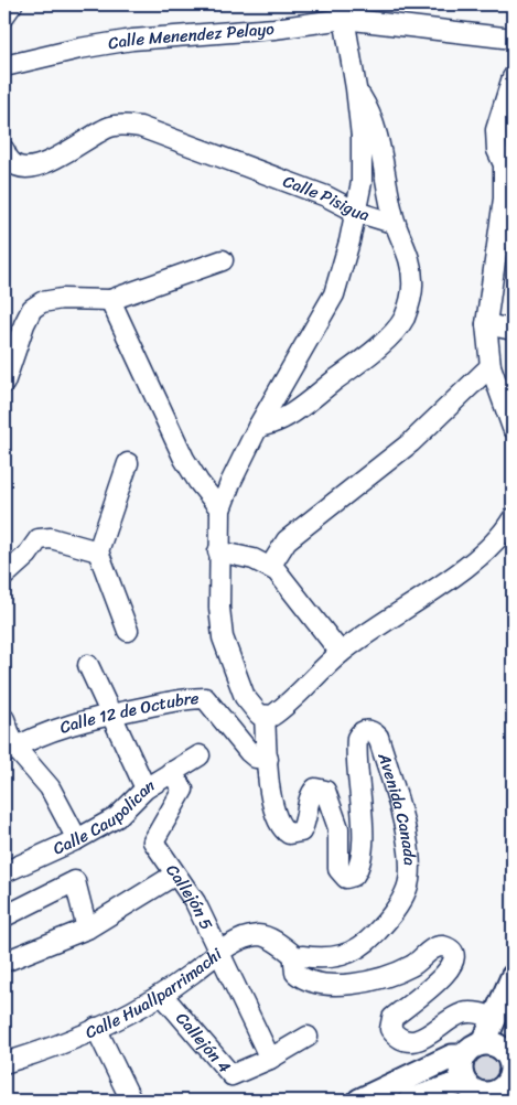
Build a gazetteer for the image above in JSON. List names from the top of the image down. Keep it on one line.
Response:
{"streets":{"street":["Calle Menendez Pelayo","Calle Pisigua","Calle 12 de Octubre","Avenida Canada","Calle Caupolican","Callejón 5","Calle Huallparrimachi","Callejón 4"]},"crossings":[["Calle 12 de Octubre","Avenida Canada"],["Avenida Canada","Calle Huallparrimachi"],["Calle Caupolican","Callejón 5"],["Callejón 5","Calle Huallparrimachi"],["Callejón 5","Callejón 4"],["Calle Huallparrimachi","Callejón 4"]]}
